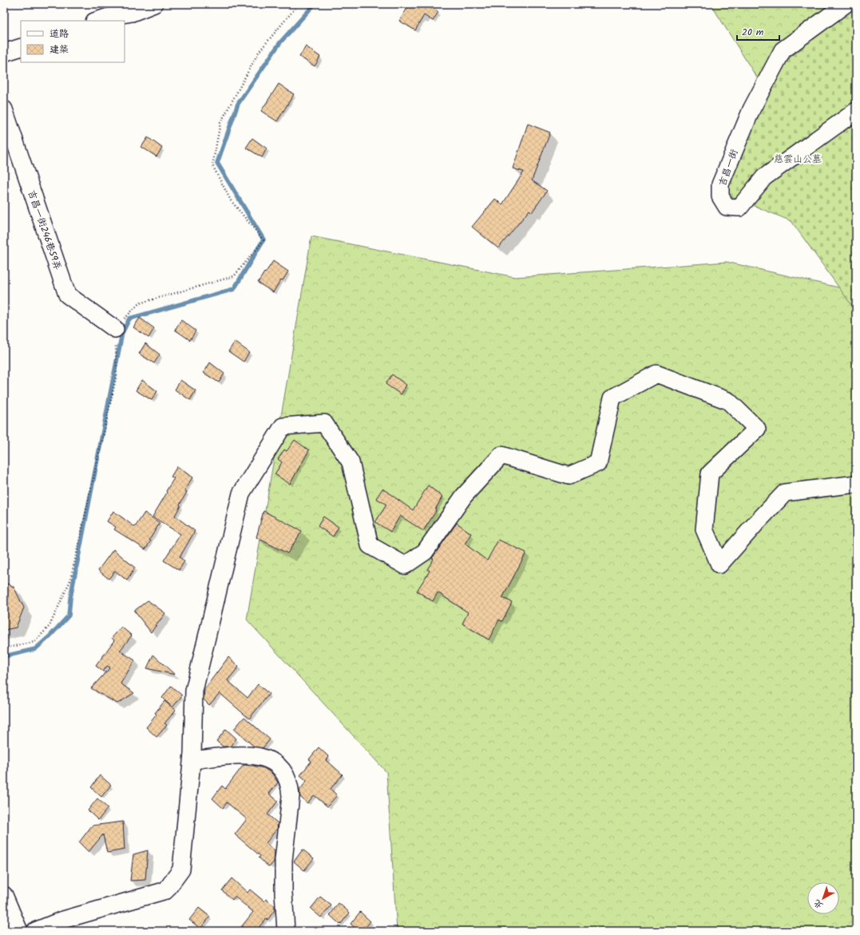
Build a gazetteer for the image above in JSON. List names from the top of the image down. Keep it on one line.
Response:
{"streets":{"street":["吉昌一街","吉昌一街246巷59弄"]},"parks":["慈雲山公墓"],"legend":["道路","建築"],"scale_bar":"20 m","north":"bottom left"}
